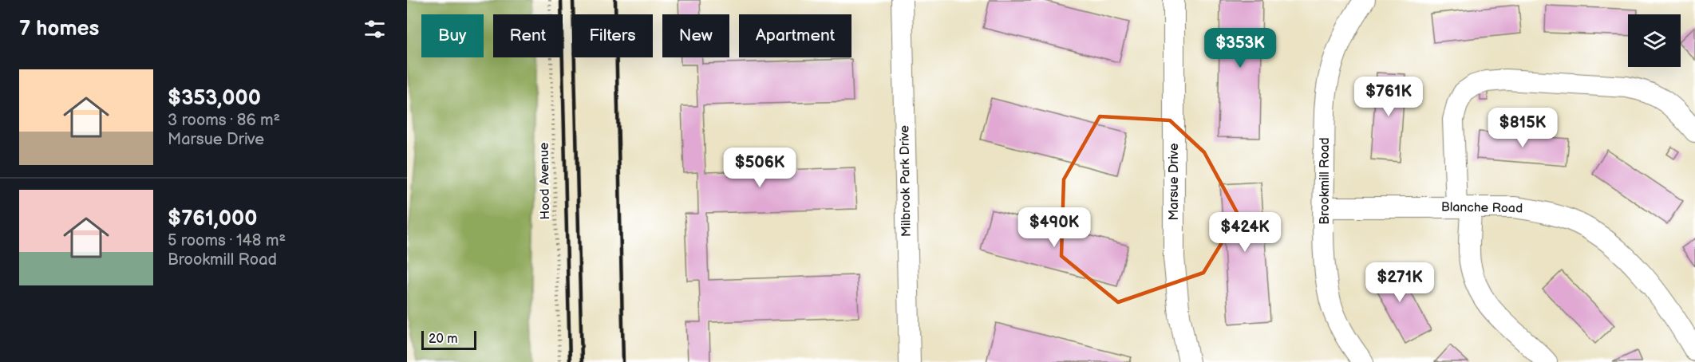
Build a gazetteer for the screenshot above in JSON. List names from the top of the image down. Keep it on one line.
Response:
{"streets":{"street":["Milbrook Park Drive","Brookmill Road","Marsue Drive","Blanche Road"],"path":["Hood Avenue"]},"crossings":[["Brookmill Road","Blanche Road"]],"scale_bar":"20 m","page":{"heading":"7 homes","chip":["Buy","Rent","Filters","New","Apartment"],"price":["$353K","$761K","$815K","$506K","$490K","$424K","$271K"],"list":[{"name":"$353,000","note":"3 rooms · 86 m² · Marsue Drive"},{"name":"$761,000","note":"5 rooms · 148 m² · Brookmill Road"}],"scale":"20 m"}}
